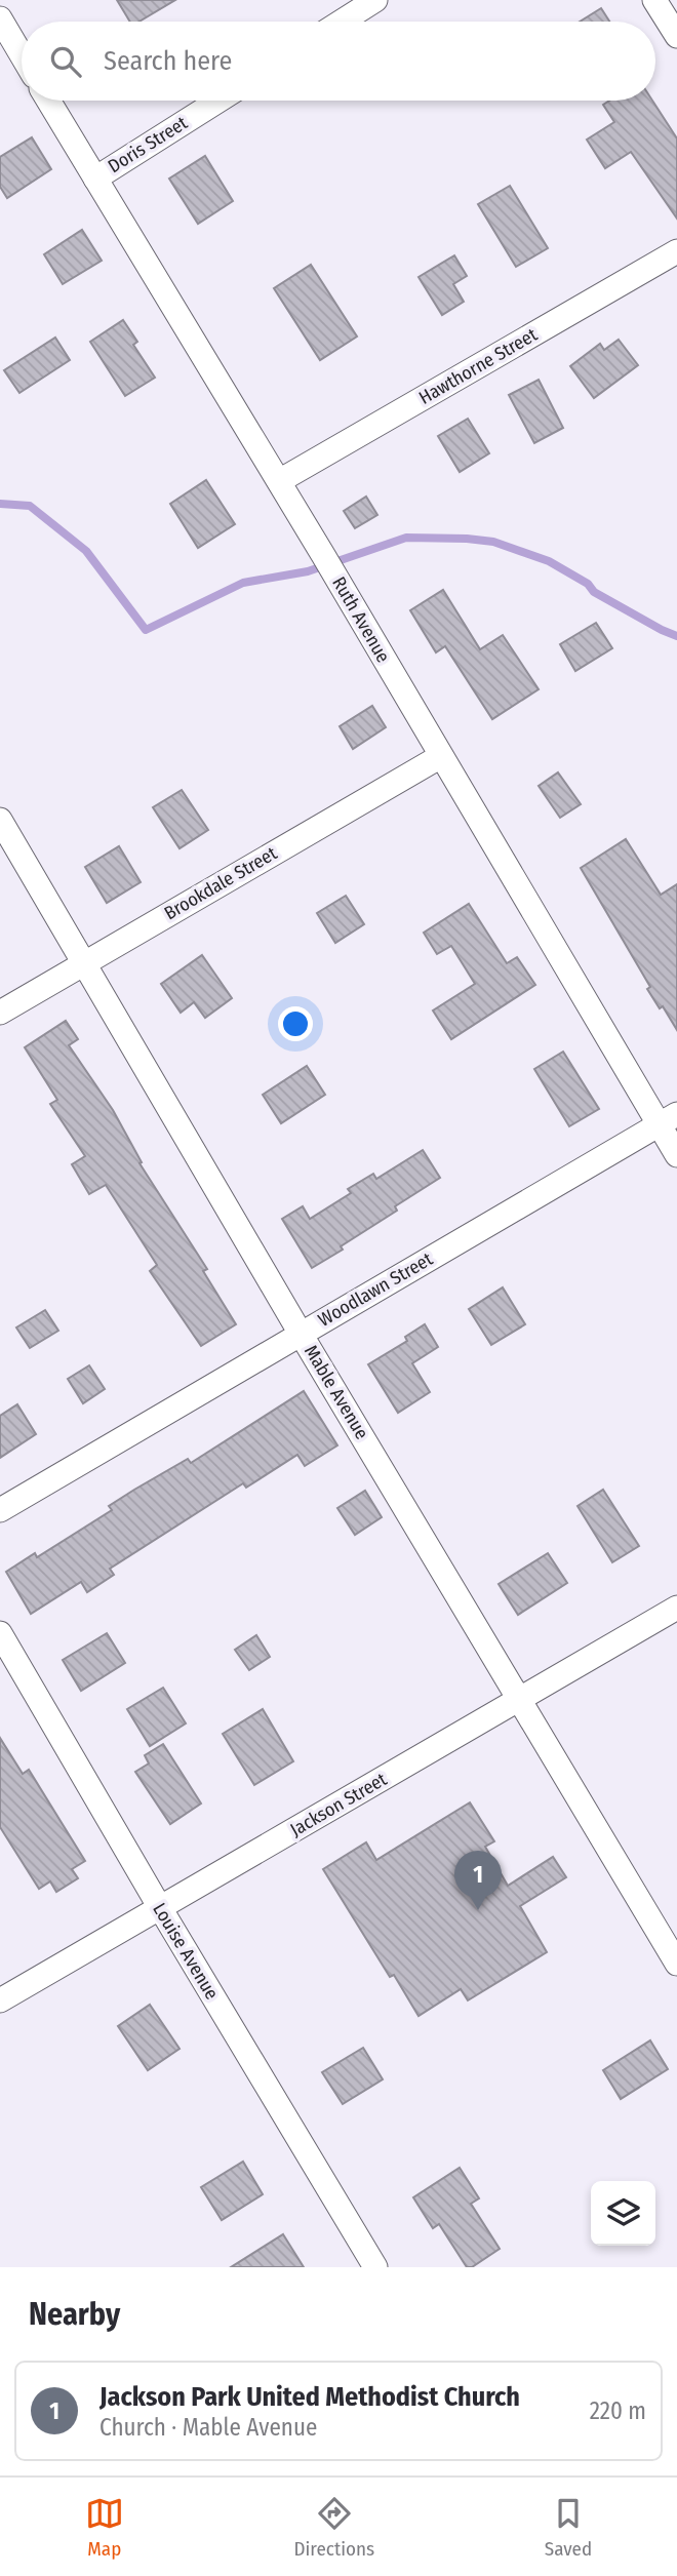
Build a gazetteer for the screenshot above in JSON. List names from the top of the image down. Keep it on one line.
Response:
{"streets":{"street":["Doris Street","Hawthorne Street","Ruth Avenue","Brookdale Street","Woodlawn Street","Mable Avenue","Jackson Street","Louise Avenue"]},"crossings":[["Doris Street","Ruth Avenue"],["Hawthorne Street","Ruth Avenue"],["Ruth Avenue","Brookdale Street"],["Ruth Avenue","Woodlawn Street"],["Brookdale Street","Mable Avenue"],["Woodlawn Street","Mable Avenue"],["Mable Avenue","Jackson Street"],["Jackson Street","Louise Avenue"]],"page":{"search":"Search here","pins":"1","heading":"Nearby","list":[{"mark":"1","name":"Jackson Park United Methodist Church","note":"Church · Mable Avenue","value":"220 m"}],"nav":["Map","Directions","Saved"]}}
